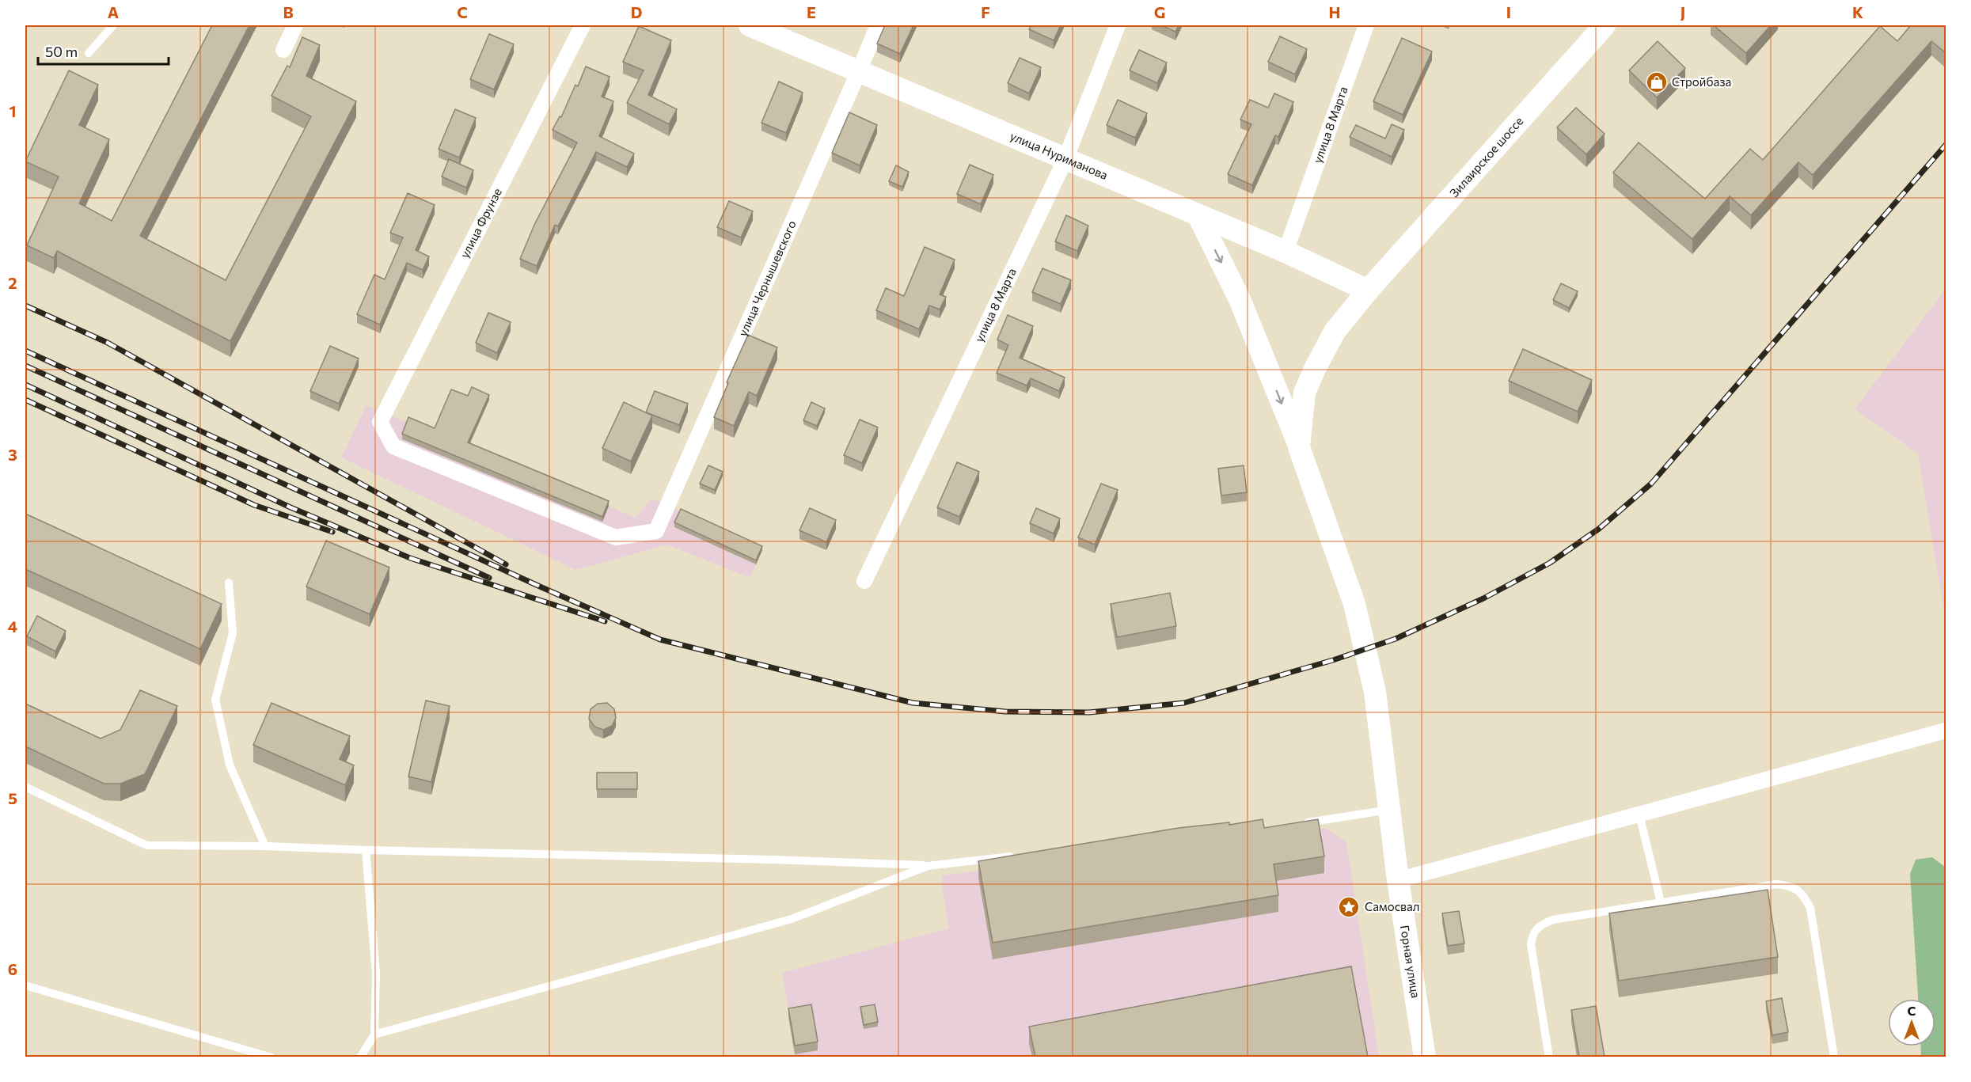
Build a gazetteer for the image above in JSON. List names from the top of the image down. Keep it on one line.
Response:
{"streets":{"main road":["улица Нуриманова","Зилаирское шоссе","Горная улица"],"street":["улица 8 Марта","улица Фрунзе","улица Чернышевского"]},"crossings":[["улица 8 Марта","улица Нуриманова"],["улица Нуриманова","Зилаирское шоссе"],["улица Нуриманова","улица Чернышевского"],["улица Нуриманова","Горная улица"],["Зилаирское шоссе","Горная улица"],["улица Фрунзе","улица Чернышевского"]],"places":{"shop":["Стройбаза"],"place":["Самосвал"]},"scale_bar":"50 m","north":"top","grid":{"columns":["A","B","C","D","E","F","G","H","I","J","K"],"rows":["1","2","3","4","5","6"]}}
